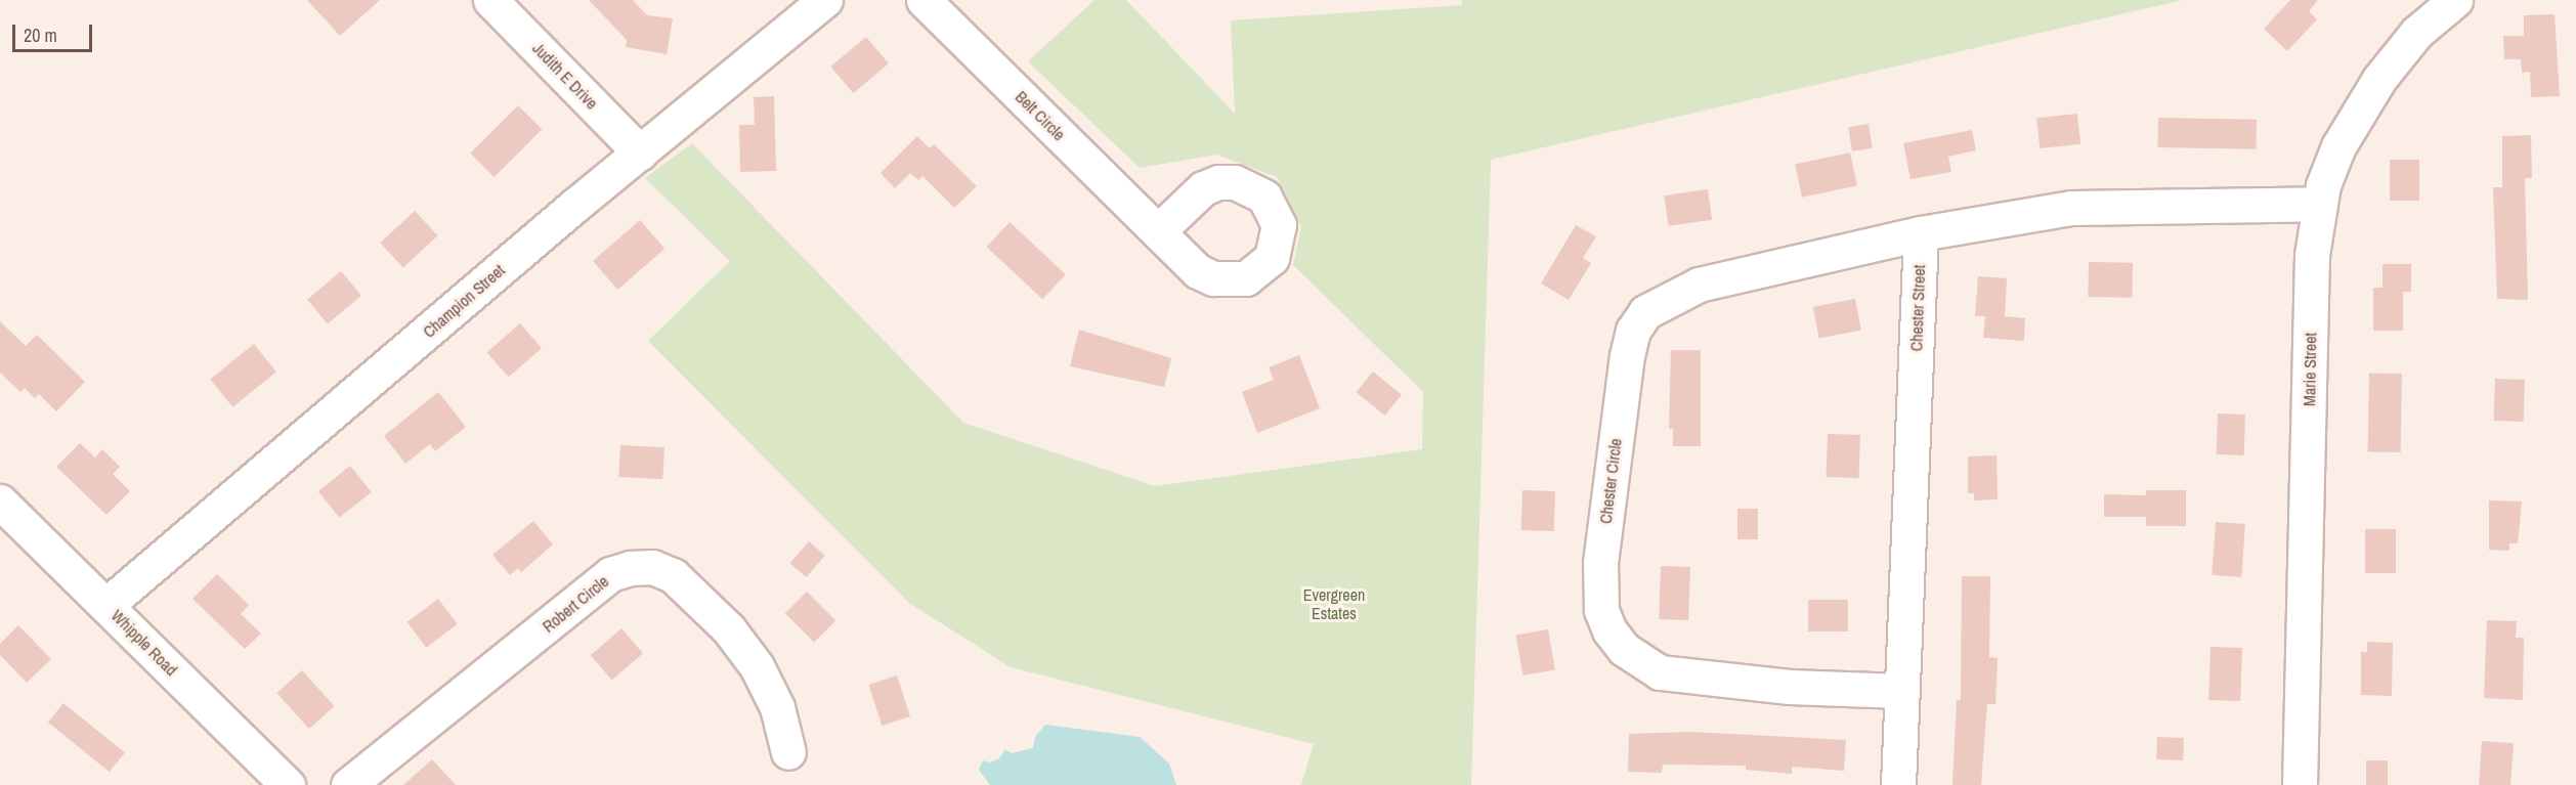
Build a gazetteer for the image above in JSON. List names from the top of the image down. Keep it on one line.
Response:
{"streets":{"street":["Judith E Drive","Belt Circle","Champion Street","Chester Street","Marie Street","Chester Circle","Robert Circle","Whipple Road"]},"crossings":[["Judith E Drive","Champion Street"],["Champion Street","Whipple Road"],["Chester Street","Chester Circle"]],"parks":["Evergreen Estates"],"scale_bar":"20 m"}
